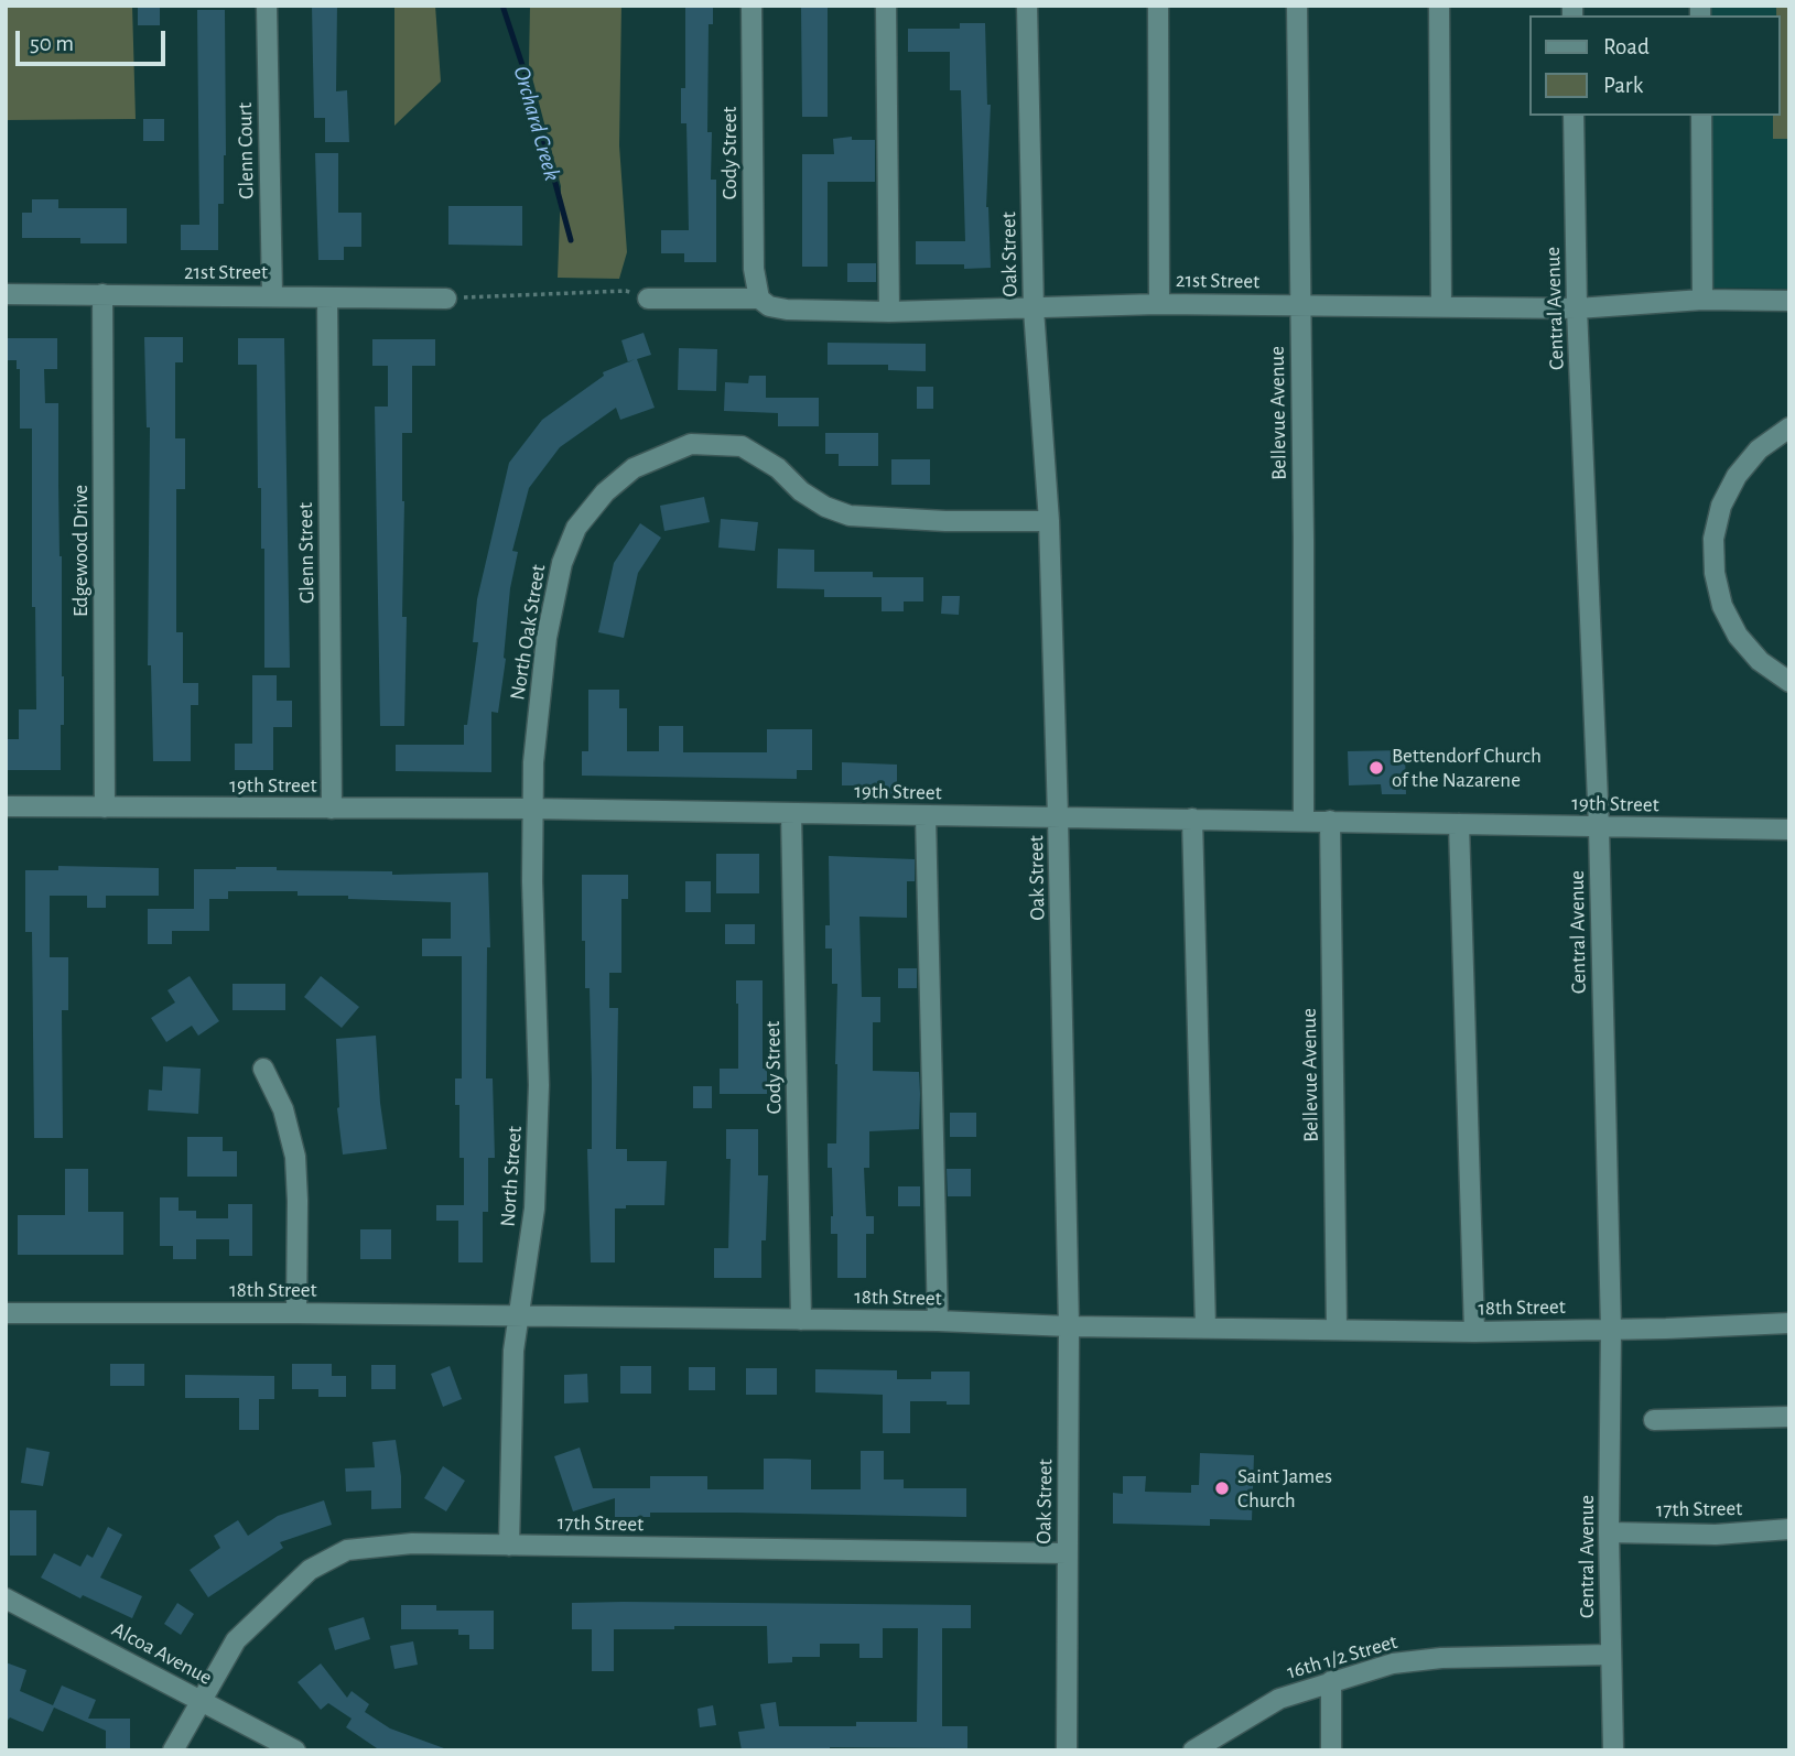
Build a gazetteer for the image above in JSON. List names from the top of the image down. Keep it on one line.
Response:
{"streets":{"street":["Glenn Court","Cody Street","Oak Street","21st Street","Central Avenue","Bellevue Avenue","Edgewood Drive","Glenn Street","North Oak Street","19th Street","North Street","18th Street","17th Street","Alcoa Avenue","16th 1/2 Street"]},"crossings":[["Glenn Court","21st Street"],["Cody Street","21st Street"],["Cody Street","19th Street"],["Cody Street","18th Street"],["Oak Street","21st Street"],["Oak Street","North Oak Street"],["Oak Street","19th Street"],["Oak Street","18th Street"],["Oak Street","17th Street"],["21st Street","Central Avenue"],["21st Street","Bellevue Avenue"],["21st Street","Edgewood Drive"],["21st Street","Glenn Street"],["Central Avenue","19th Street"],["Central Avenue","18th Street"],["Central Avenue","17th Street"],["Central Avenue","16th 1/2 Street"],["Bellevue Avenue","19th Street"],["Bellevue Avenue","18th Street"],["Edgewood Drive","19th Street"],["Glenn Street","19th Street"],["North Oak Street","19th Street"],["North Oak Street","North Street"],["19th Street","North Street"],["North Street","18th Street"],["North Street","17th Street"],["17th Street","Alcoa Avenue"]],"water":["Orchard Creek"],"places":["Bettendorf Church of the Nazarene","Saint James Church"],"legend":["Road","Park"],"scale_bar":"50 m"}
